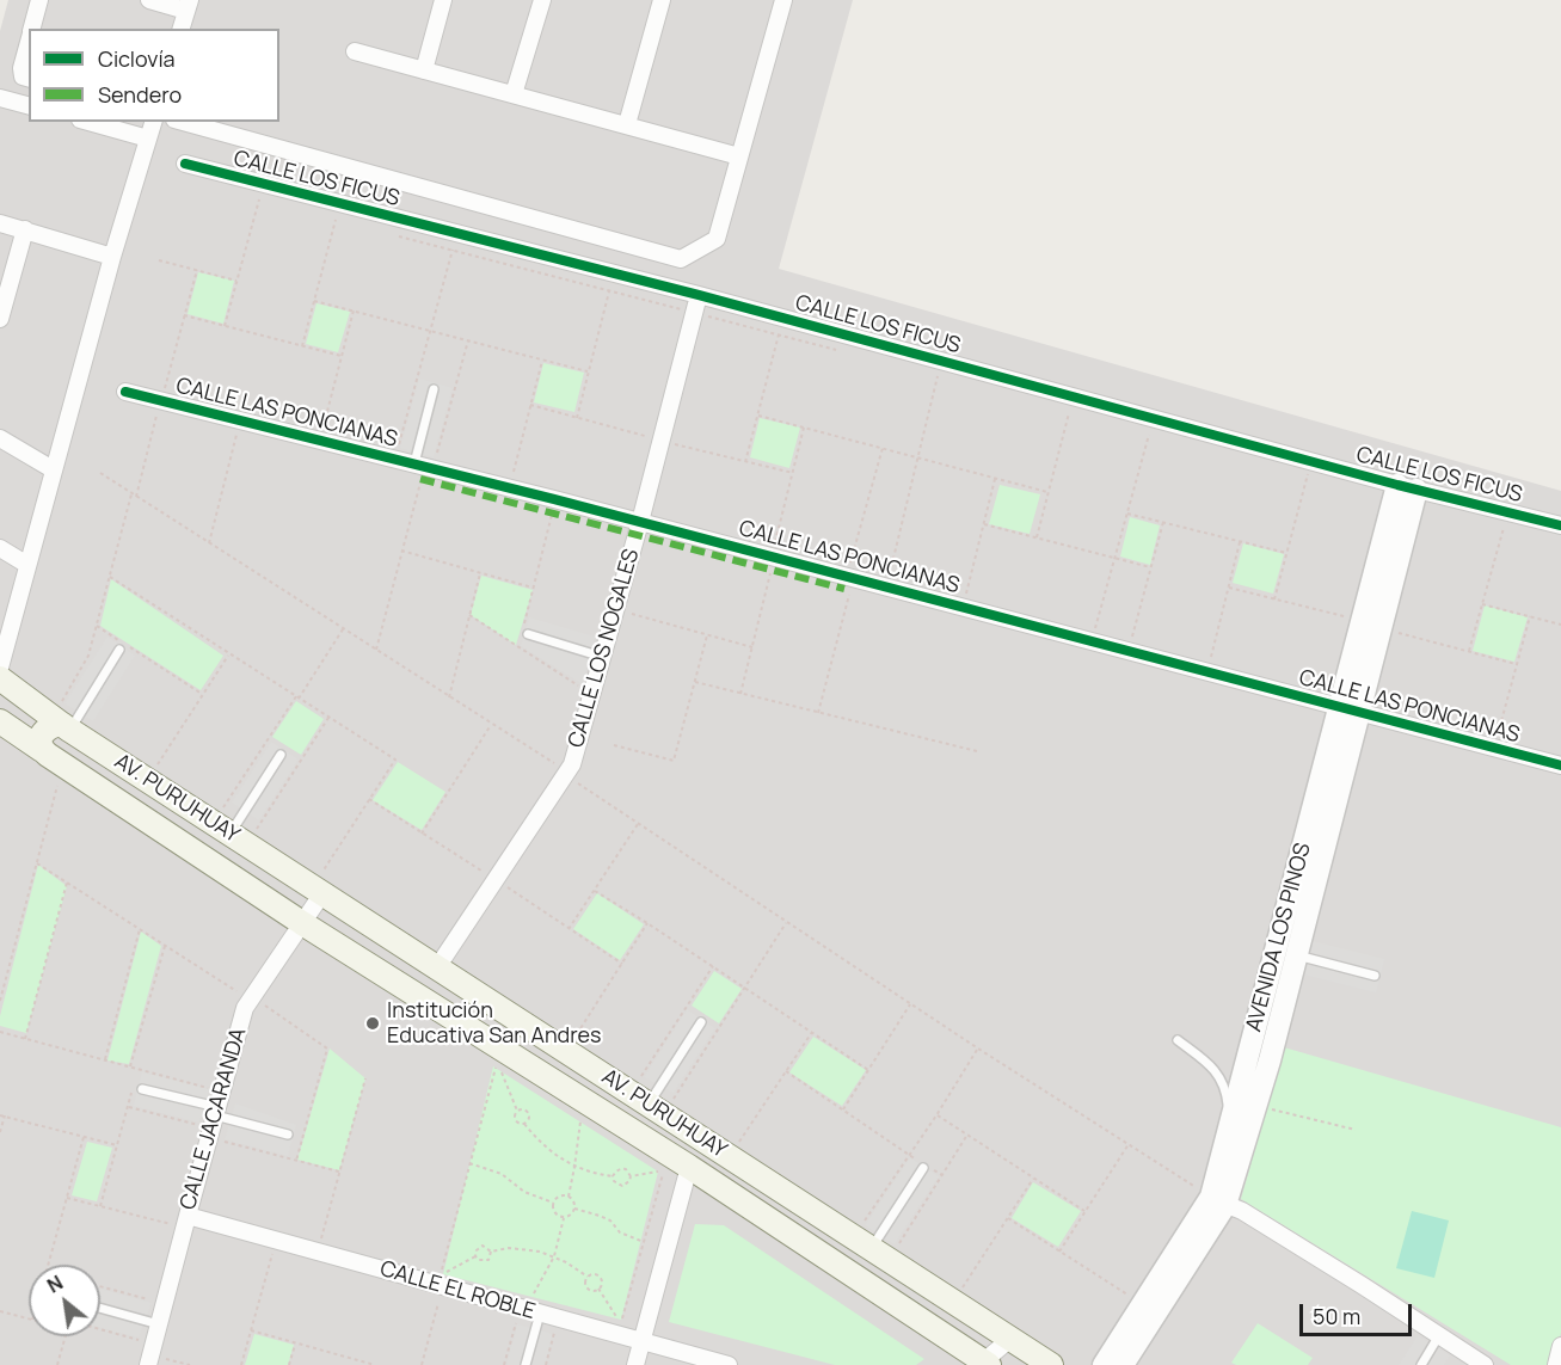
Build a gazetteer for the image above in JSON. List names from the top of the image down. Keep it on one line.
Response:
{"streets":{"main road":["AV. PURUHUAY"],"street":["CALLE LOS FICUS","CALLE LAS PONCIANAS","CALLE LOS NOGALES","AVENIDA LOS PINOS","CALLE JACARANDA","CALLE EL ROBLE"]},"crossings":[["CALLE LOS FICUS","CALLE LOS NOGALES"],["CALLE LOS FICUS","AVENIDA LOS PINOS"],["CALLE LAS PONCIANAS","CALLE LOS NOGALES"],["CALLE LAS PONCIANAS","AVENIDA LOS PINOS"],["CALLE LOS NOGALES","AV. PURUHUAY"],["AV. PURUHUAY","CALLE JACARANDA"],["CALLE JACARANDA","CALLE EL ROBLE"]],"places":["Institución Educativa San Andres"],"legend":["Ciclovía","Sendero"],"scale_bar":"50 m","north":"top left"}
